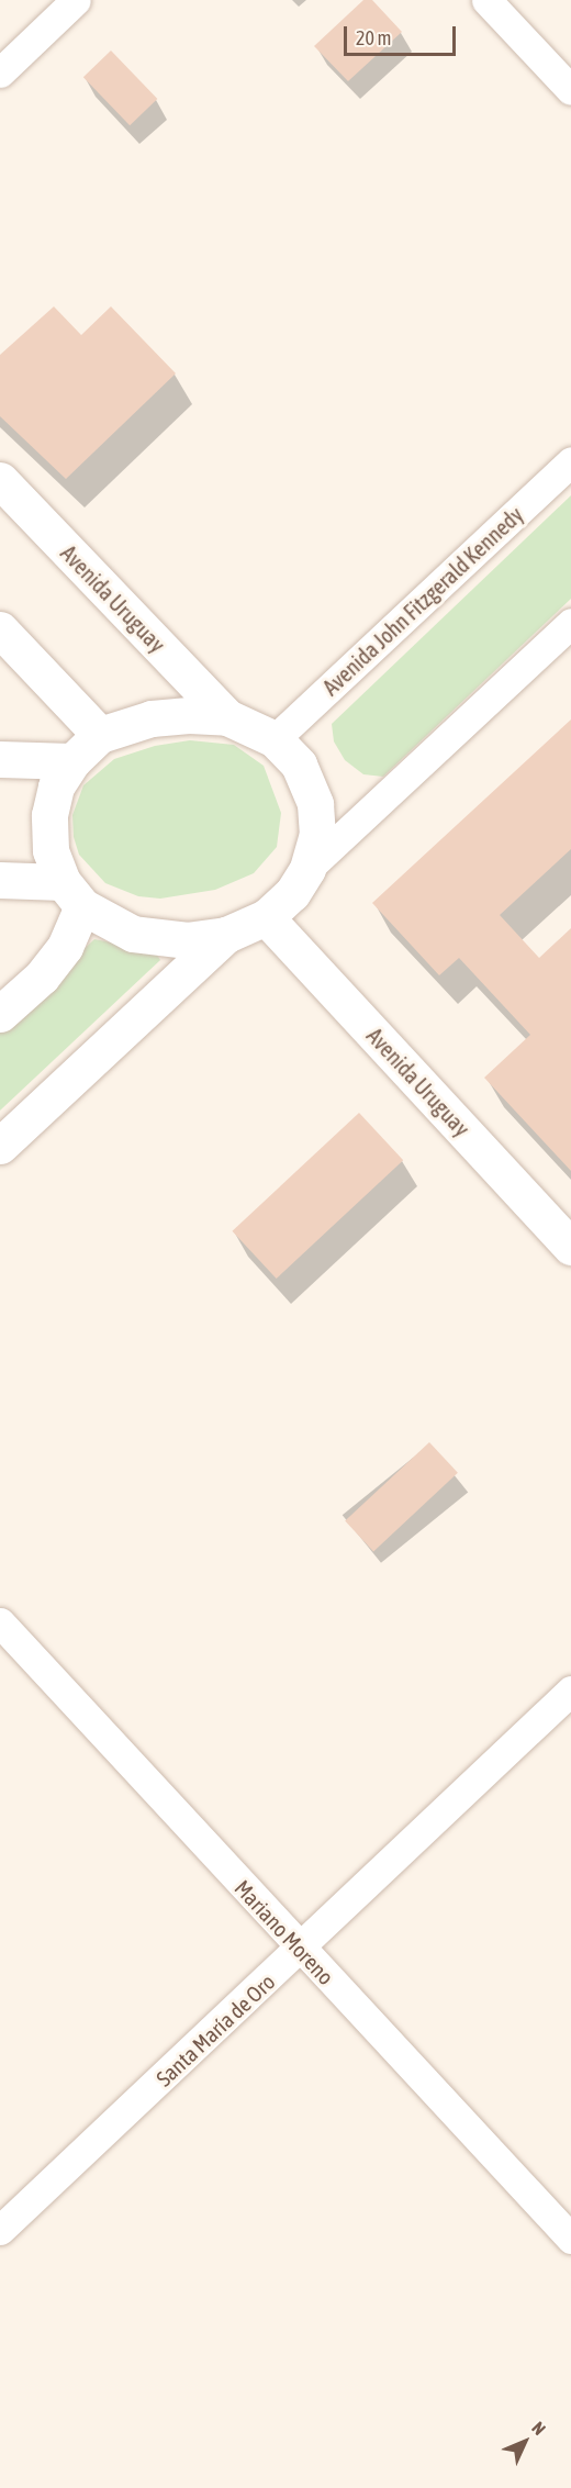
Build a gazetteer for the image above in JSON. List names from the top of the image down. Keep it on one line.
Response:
{"streets":{"street":["Avenida Uruguay","Avenida John Fitzgerald Kennedy","Mariano Moreno","Santa María de Oro"]},"crossings":[["Mariano Moreno","Santa María de Oro"]],"scale_bar":"20 m","north":"top right"}
